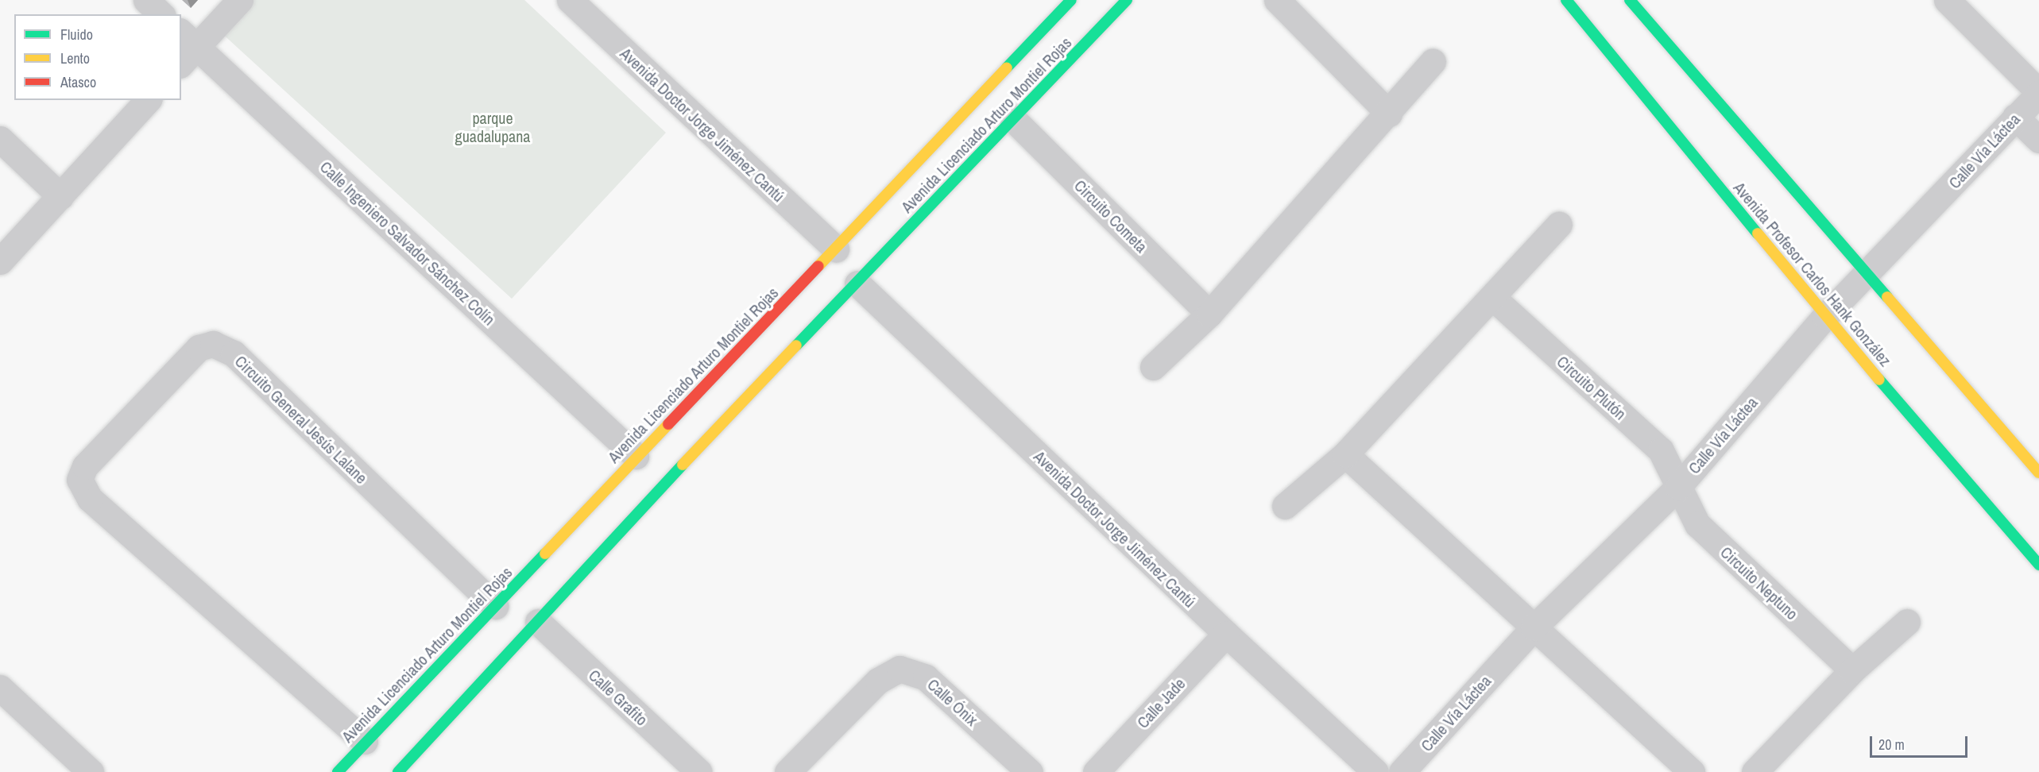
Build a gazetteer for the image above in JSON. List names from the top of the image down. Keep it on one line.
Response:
{"streets":{"main road":["Avenida Licenciado Arturo Montiel Rojas","Avenida Profesor Carlos Hank González"],"street":["Avenida Doctor Jorge Jiménez Cantú","Calle Vía Láctea","Circuito Cometa","Calle Ingeniero Salvador Sánchez Colín","Circuito Plutón","Circuito General Jesús Lalane","Circuito Neptuno","Calle Grafito","Calle Ónix","Calle Jade"]},"crossings":[["Avenida Doctor Jorge Jiménez Cantú","Avenida Licenciado Arturo Montiel Rojas"],["Avenida Doctor Jorge Jiménez Cantú","Calle Jade"],["Avenida Licenciado Arturo Montiel Rojas","Circuito Cometa"],["Avenida Licenciado Arturo Montiel Rojas","Calle Ingeniero Salvador Sánchez Colín"],["Avenida Licenciado Arturo Montiel Rojas","Circuito General Jesús Lalane"],["Avenida Licenciado Arturo Montiel Rojas","Calle Grafito"],["Calle Vía Láctea","Avenida Profesor Carlos Hank González"],["Calle Vía Láctea","Circuito Plutón"],["Calle Vía Láctea","Circuito Neptuno"],["Circuito Plutón","Circuito Neptuno"]],"parks":["parque guadalupana"],"legend":["Fluido","Lento","Atasco"],"scale_bar":"20 m"}
